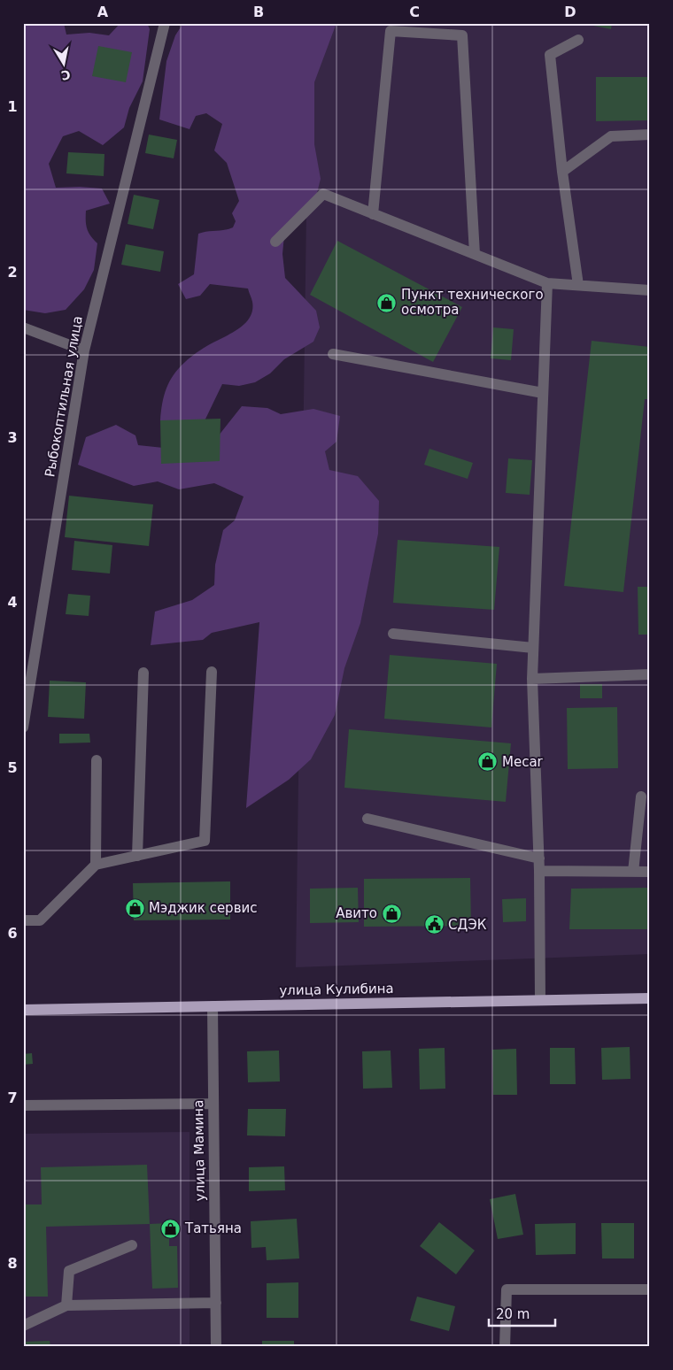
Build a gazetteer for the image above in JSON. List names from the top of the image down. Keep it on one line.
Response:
{"streets":{"main road":["улица Кулибина"],"street":["Рыбокоптильная улица","улица Мамина"]},"crossings":[["улица Кулибина","улица Мамина"]],"places":{"shop":["Пункт технического осмотра","Mecar","Мэджик сервис","Авито","Татьяна"],"public building":["СДЭК"]},"scale_bar":"20 m","north":"bottom","grid":{"columns":["A","B","C","D"],"rows":["1","2","3","4","5","6","7","8"]}}
